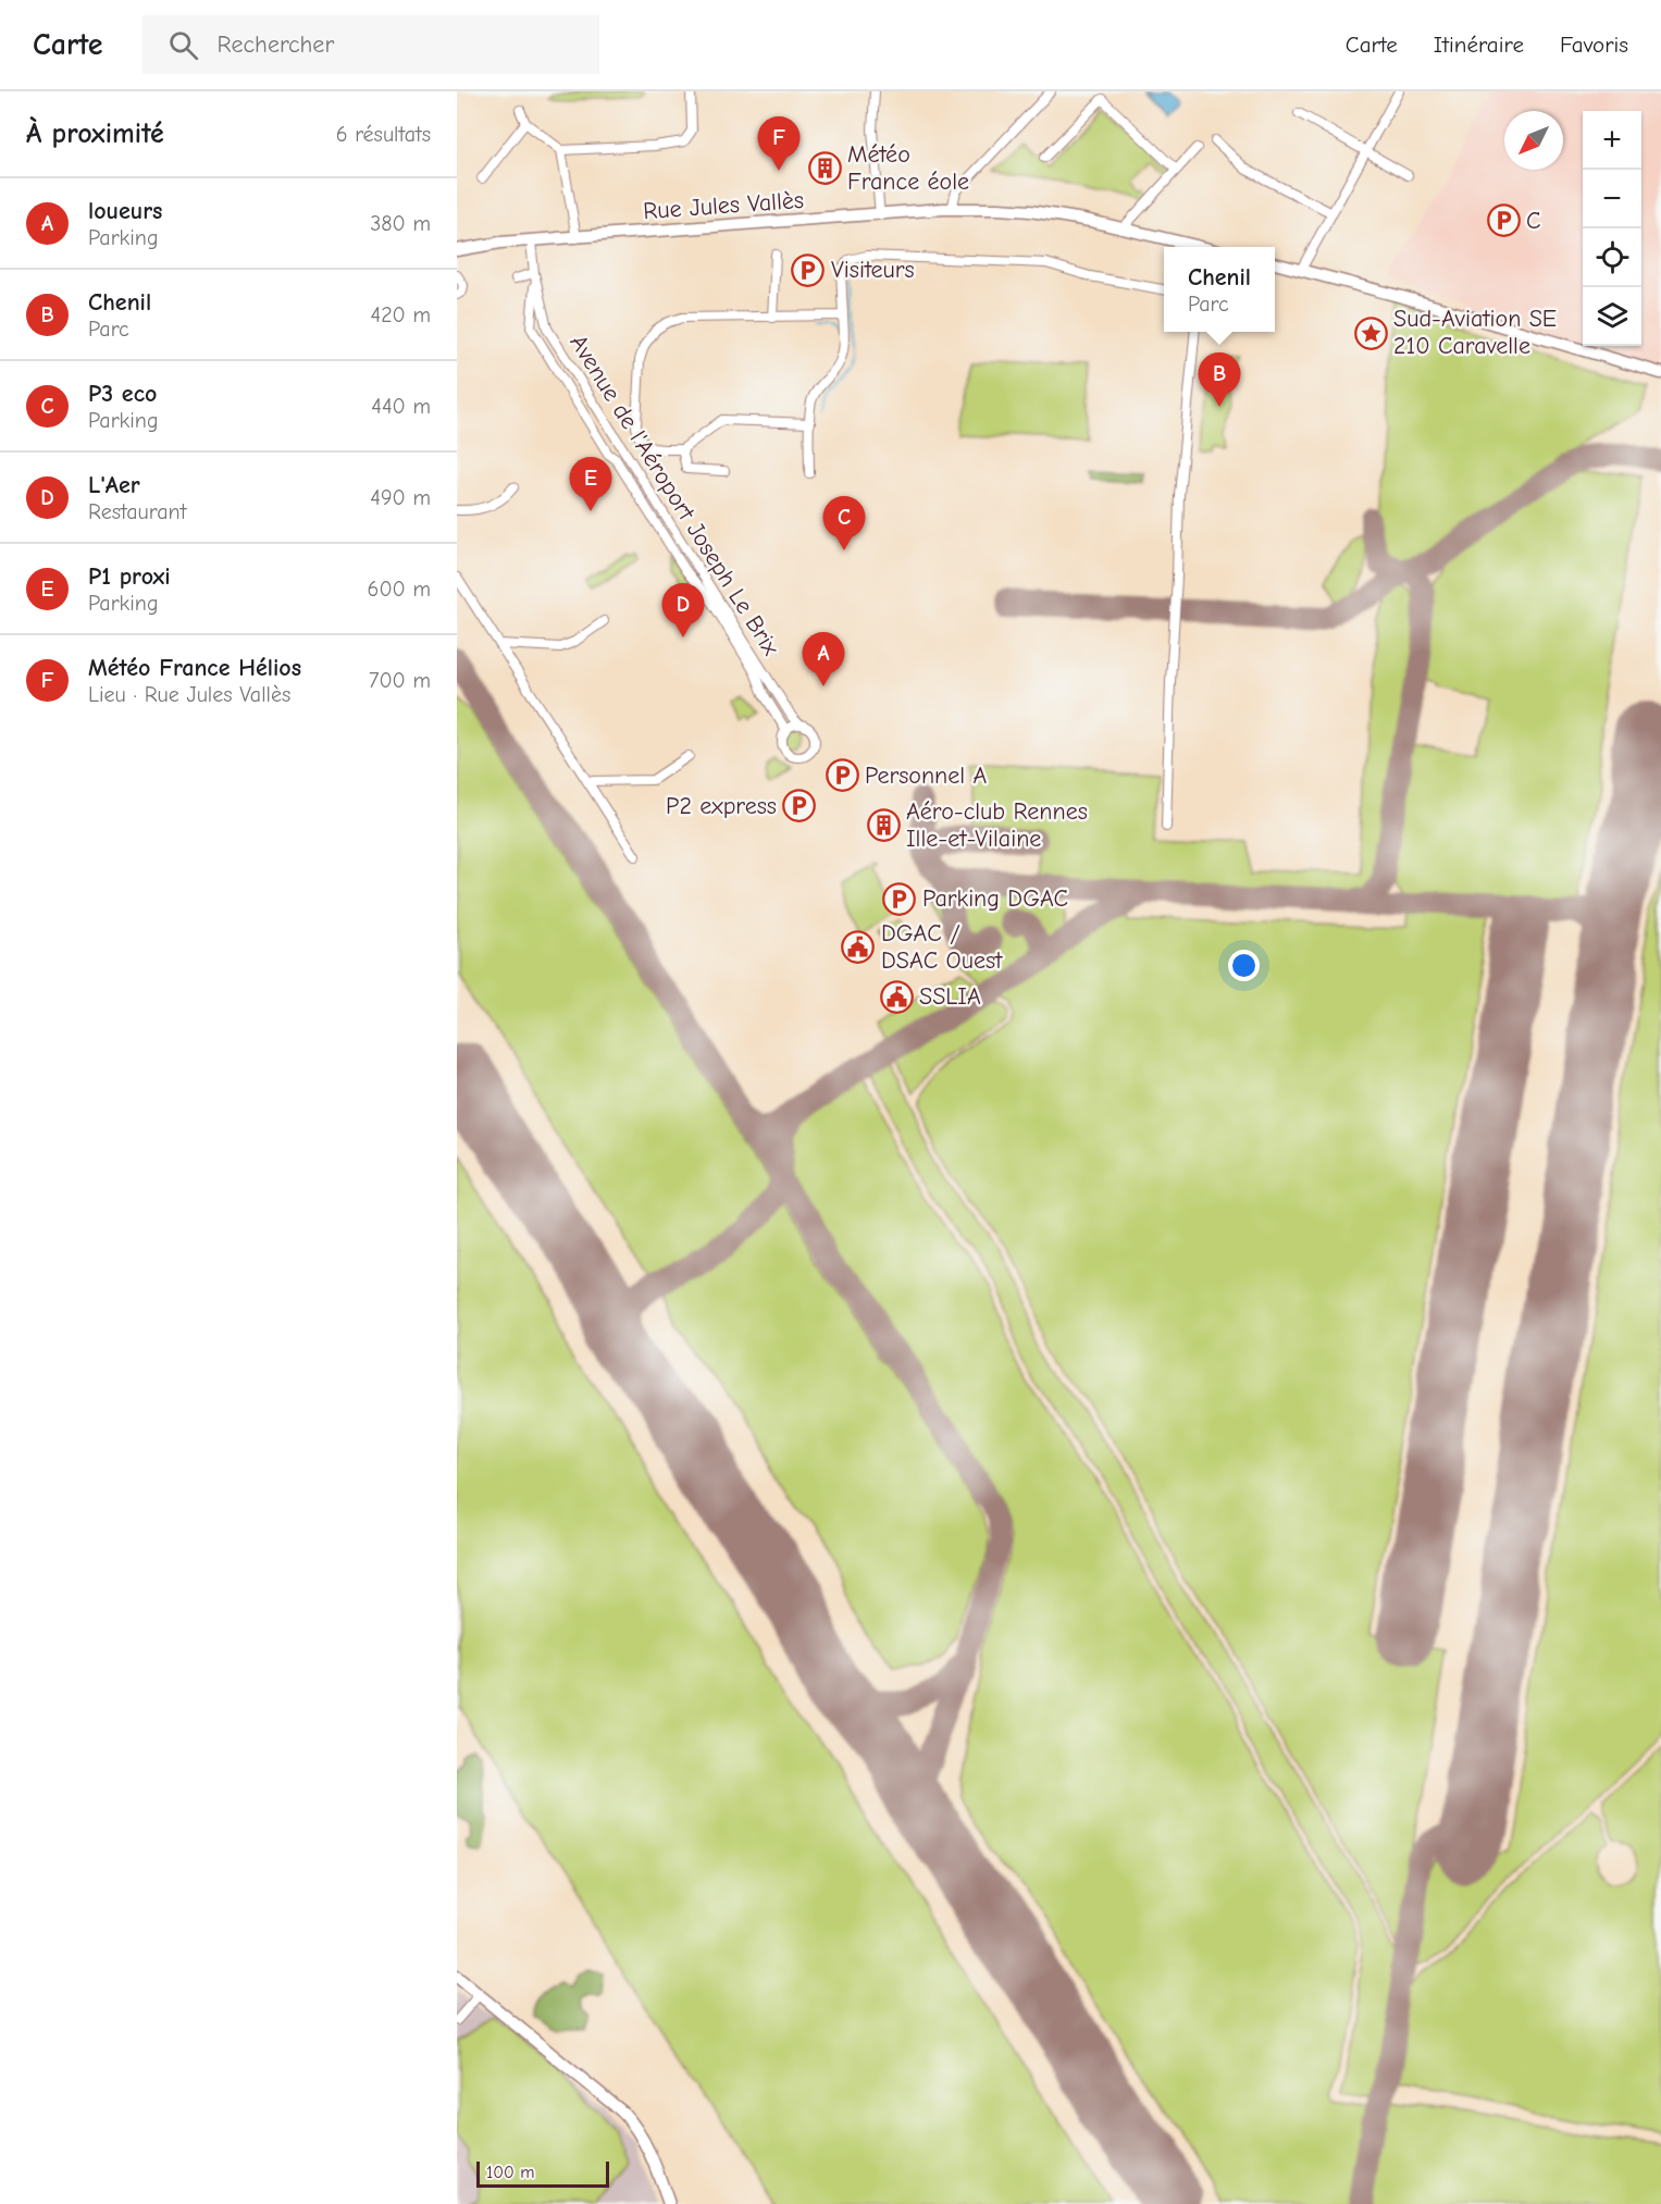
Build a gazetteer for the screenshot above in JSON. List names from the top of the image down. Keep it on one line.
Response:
{"streets":{"street":["Rue Jules Vallès","Avenue de l'Aéroport Joseph Le Brix"]},"crossings":[["Rue Jules Vallès","Avenue de l'Aéroport Joseph Le Brix"]],"places":{"building":["Météo France éole","Aéro-club Rennes Ille-et-Vilaine"],"parking":["C","Visiteurs","Personnel A","P2 express","Parking DGAC"],"place":["Sud-Aviation SE 210 Caravelle"],"public building":["DGAC / DSAC Ouest","SSLIA"]},"scale_bar":"100 m","north":"bottom left","page":{"header":"Carte","search":"Rechercher","nav":["Carte","Itinéraire","Favoris"],"heading":["À proximité","6 résultats"],"map_buttons":["+","−"],"pins":["F","B","E","C","D","A"],"list":[{"mark":"A","name":"loueurs","note":"Parking","value":"380 m"},{"mark":"B","name":"Chenil","note":"Parc","value":"420 m"},{"mark":"C","name":"P3 eco","note":"Parking","value":"440 m"},{"mark":"D","name":"L'Aer","note":"Restaurant","value":"490 m"},{"mark":"E","name":"P1 proxi","note":"Parking","value":"600 m"},{"mark":"F","name":"Météo France Hélios","note":"Lieu · Rue Jules Vallès","value":"700 m"}],"popup":["Chenil","Parc"],"scale":"100 m"}}
